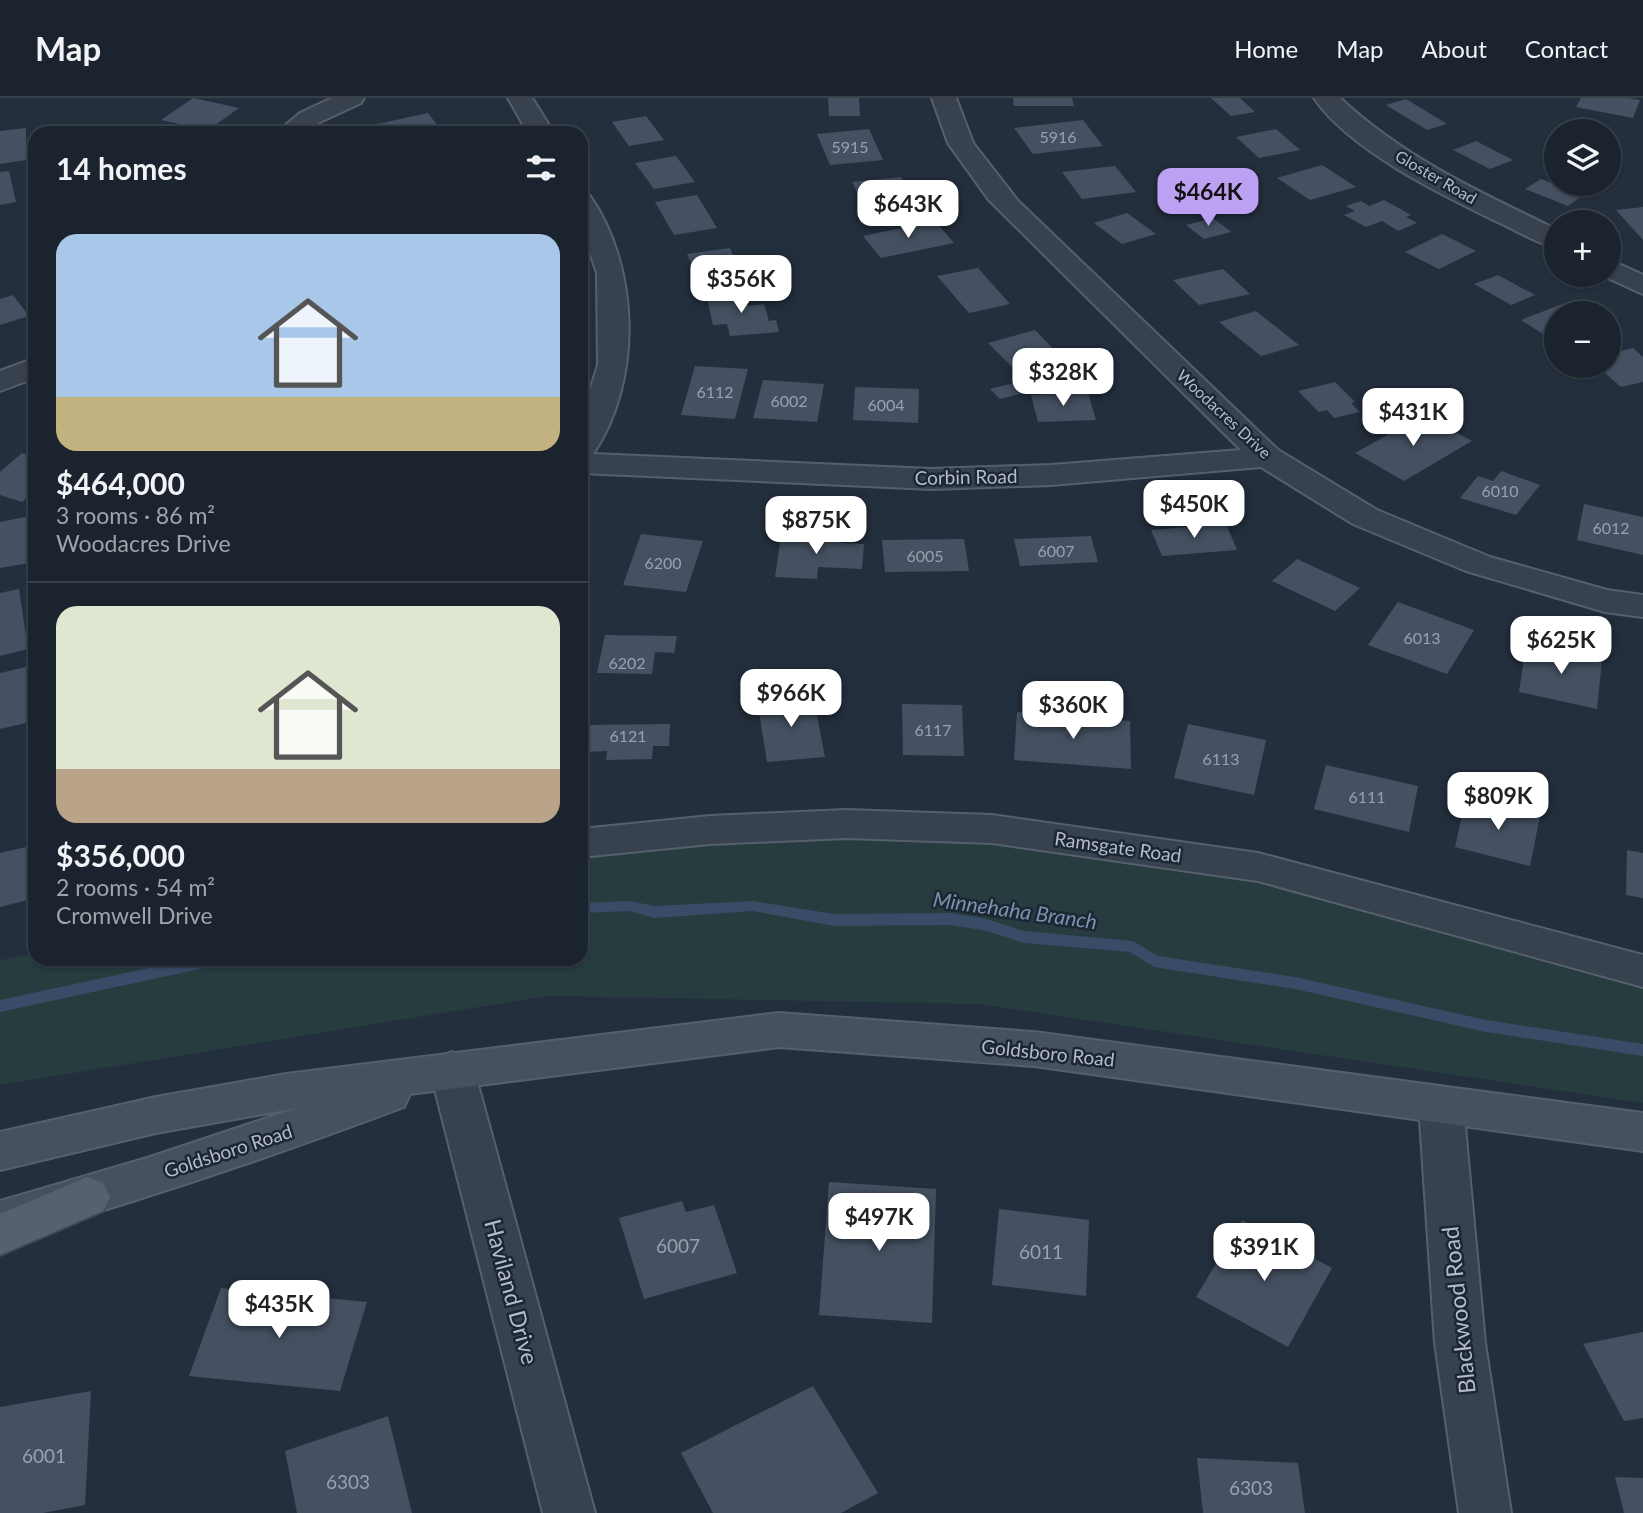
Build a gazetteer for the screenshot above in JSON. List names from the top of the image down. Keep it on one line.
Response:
{"streets":{"main road":["Goldsboro Road"],"street":["Gloster Road","Woodacres Drive","Corbin Road","Ramsgate Road","Haviland Drive","Blackwood Road"]},"crossings":[["Woodacres Drive","Corbin Road"],["Goldsboro Road","Haviland Drive"],["Goldsboro Road","Blackwood Road"]],"water":["Minnehaha Branch"],"house_numbers":["5916","5915","6112","6002","6004","6010","6012","6007","6005","6200","6013","6202","6117","6121","6113","6111","6007","6011","6001","6303","6303"],"page":{"header":"Map","nav":["Home","Map","About","Contact"],"map_buttons":["+","−"],"heading":"14 homes","price":["$464K","$643K","$356K","$328K","$431K","$450K","$875K","$625K","$966K","$360K","$809K","$497K","$391K","$435K"],"list":[{"name":"$464,000","note":"3 rooms · 86 m² · Woodacres Drive"},{"name":"$356,000","note":"2 rooms · 54 m² · Cromwell Drive"}]}}
